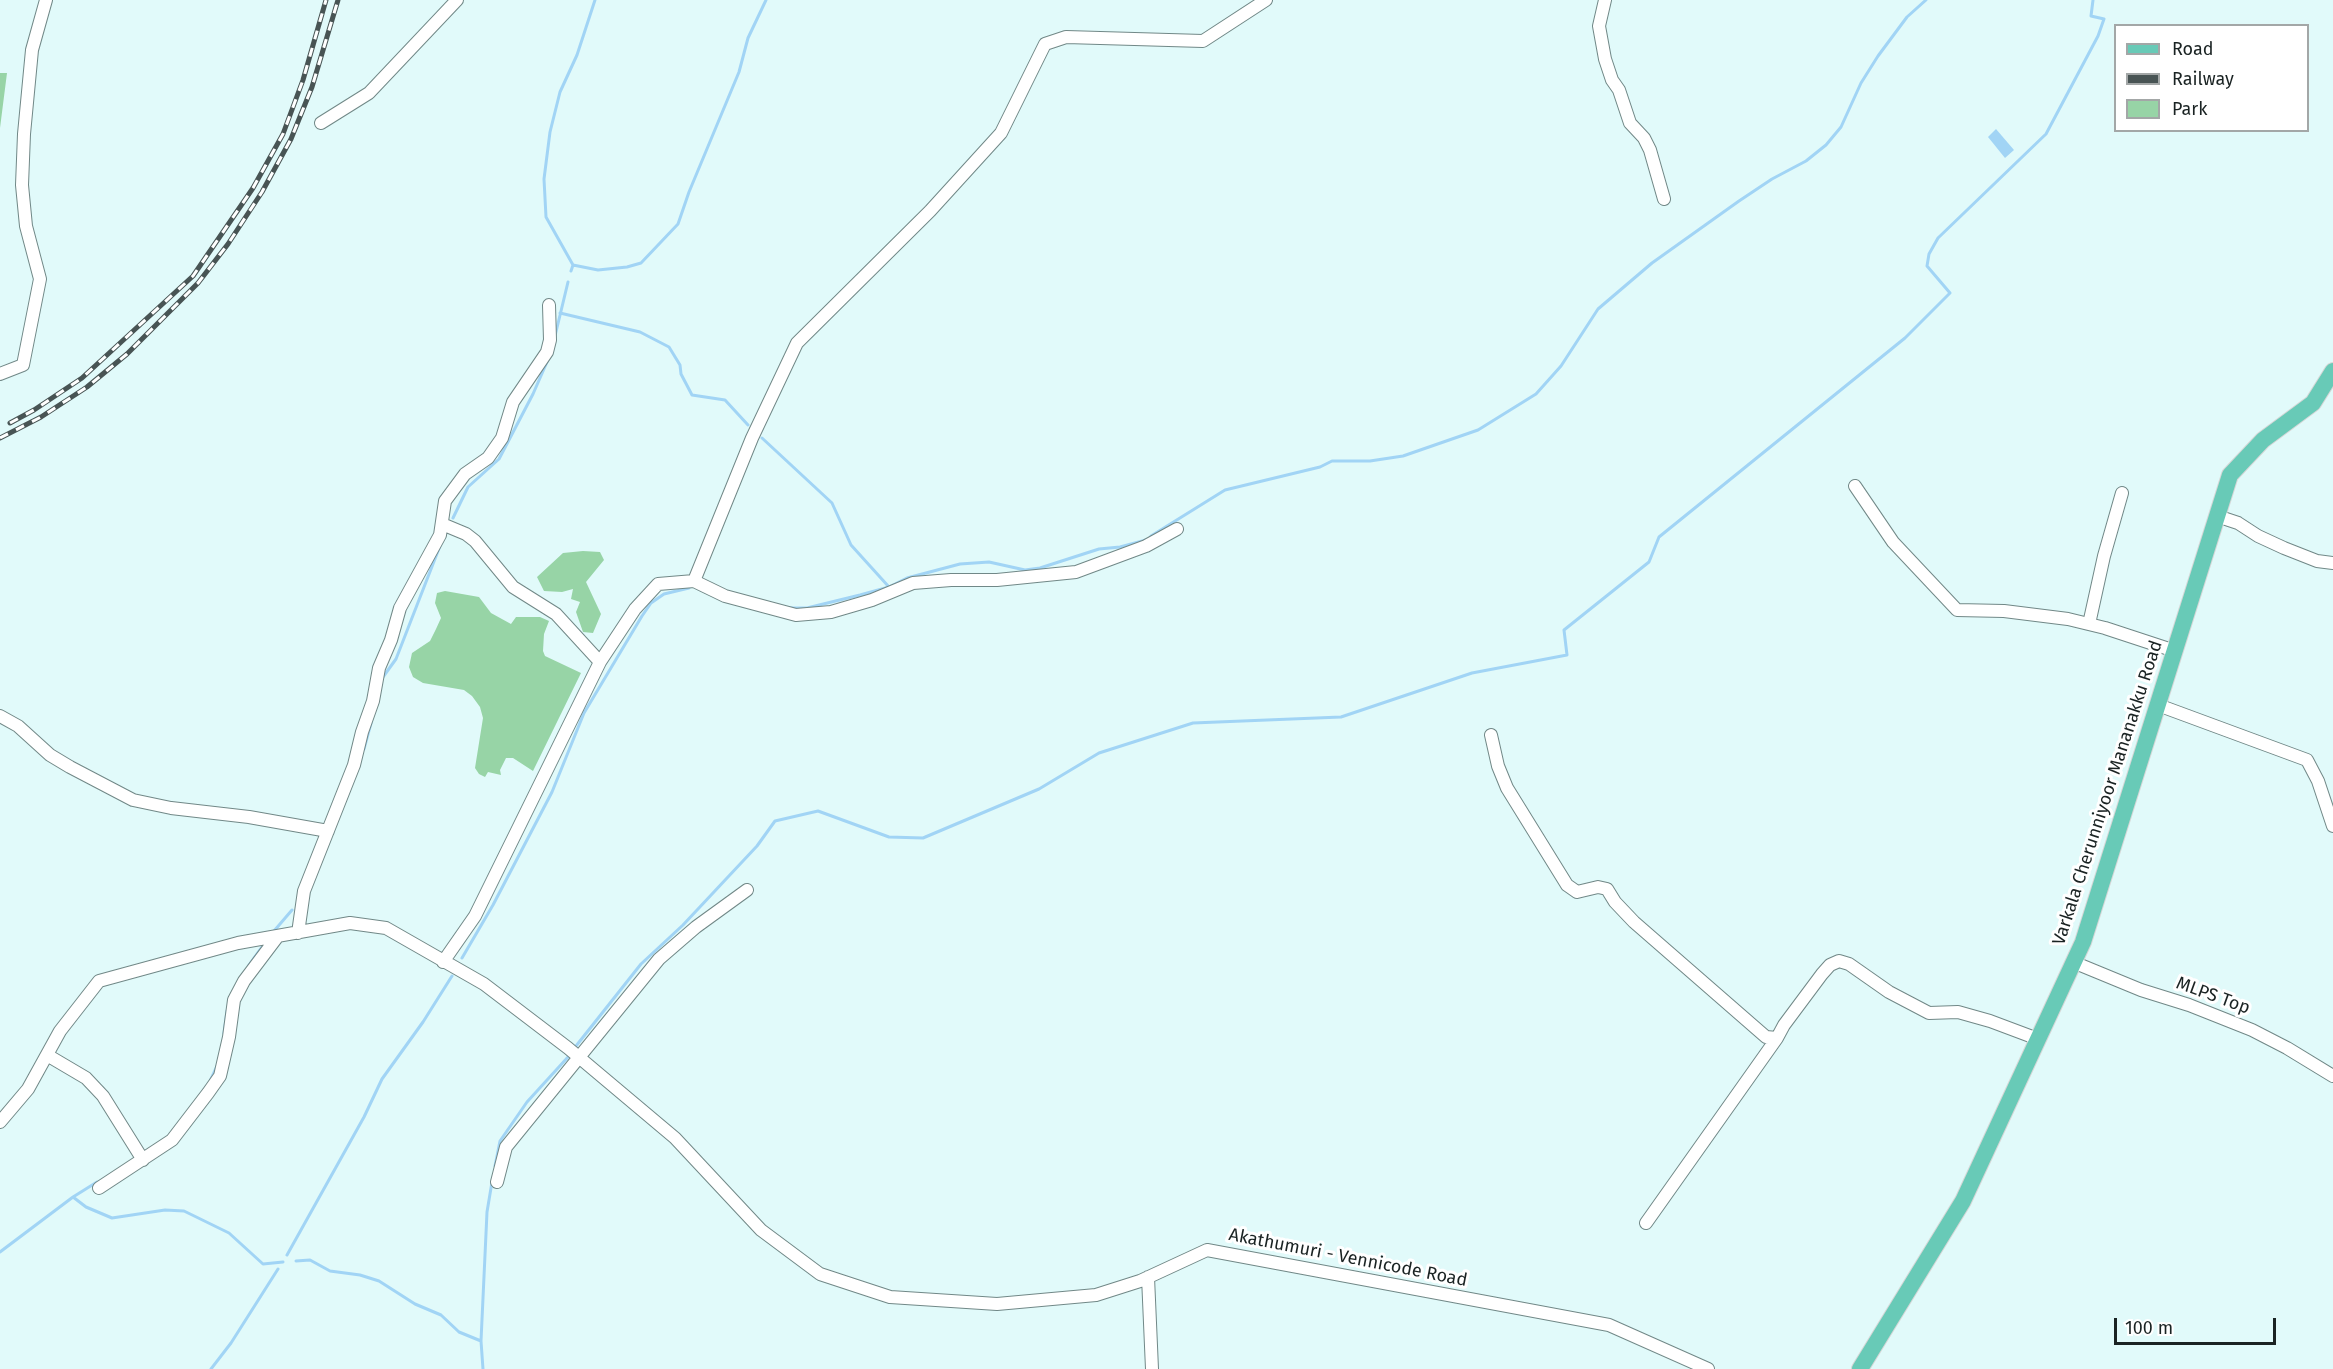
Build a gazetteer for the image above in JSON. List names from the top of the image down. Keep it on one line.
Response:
{"streets":{"main road":["Varkala Cherunniyoor Mananakku Road"],"street":["MLPS Top","Akathumuri - Vennicode Road"]},"crossings":[["Varkala Cherunniyoor Mananakku Road","MLPS Top"]],"legend":["Road","Railway","Park"],"scale_bar":"100 m"}
